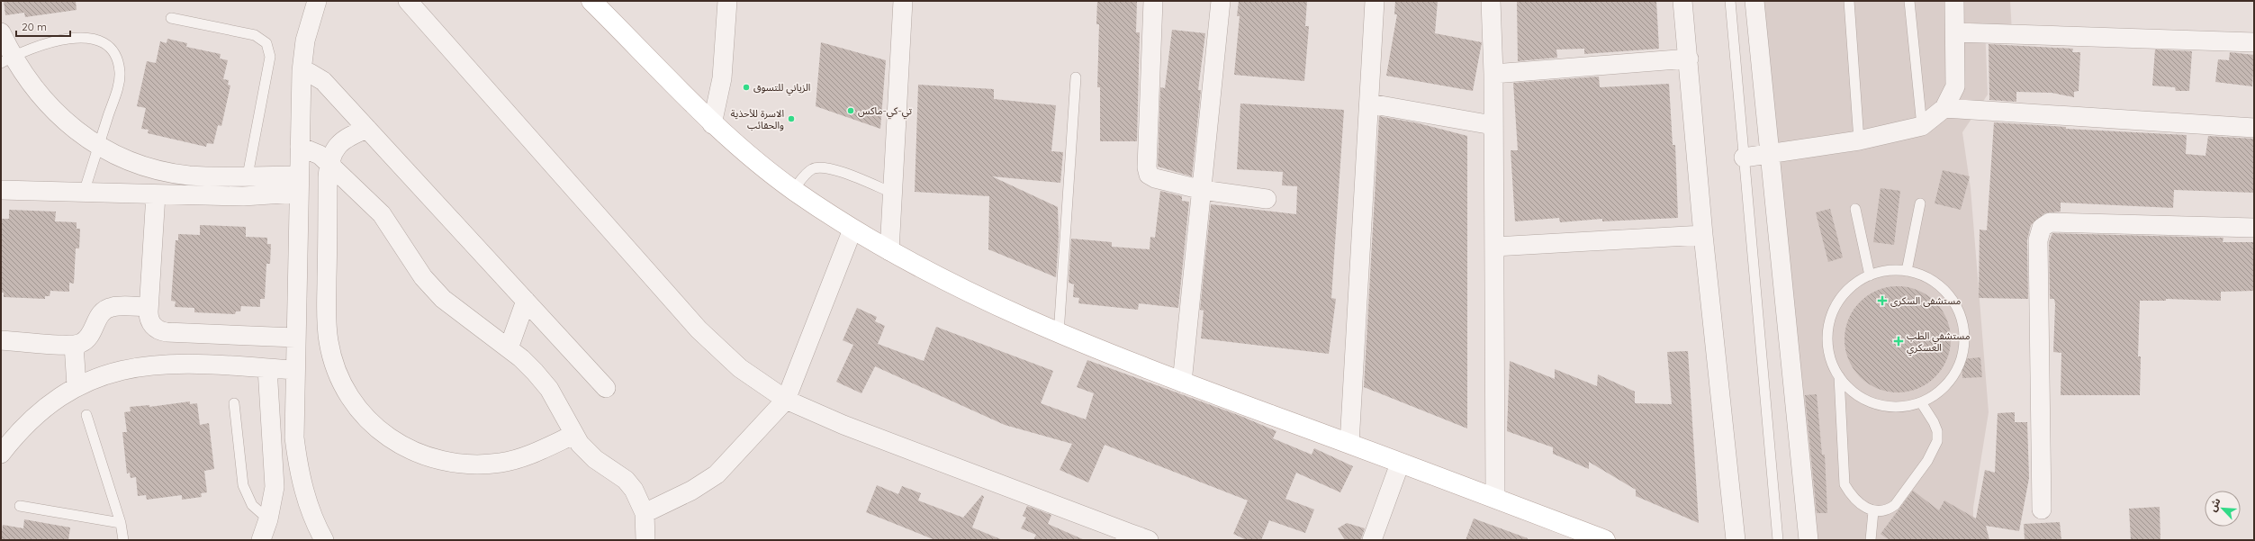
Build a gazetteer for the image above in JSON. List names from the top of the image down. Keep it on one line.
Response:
{"places":{"other":["الزياني للتسوق","تي-كي-ماكس","الاسرة للأحذية والحقائب"],"health":["مستشفى السكرى","مستشفي الطب العسكري"]},"scale_bar":"20 m","north":"top left"}
